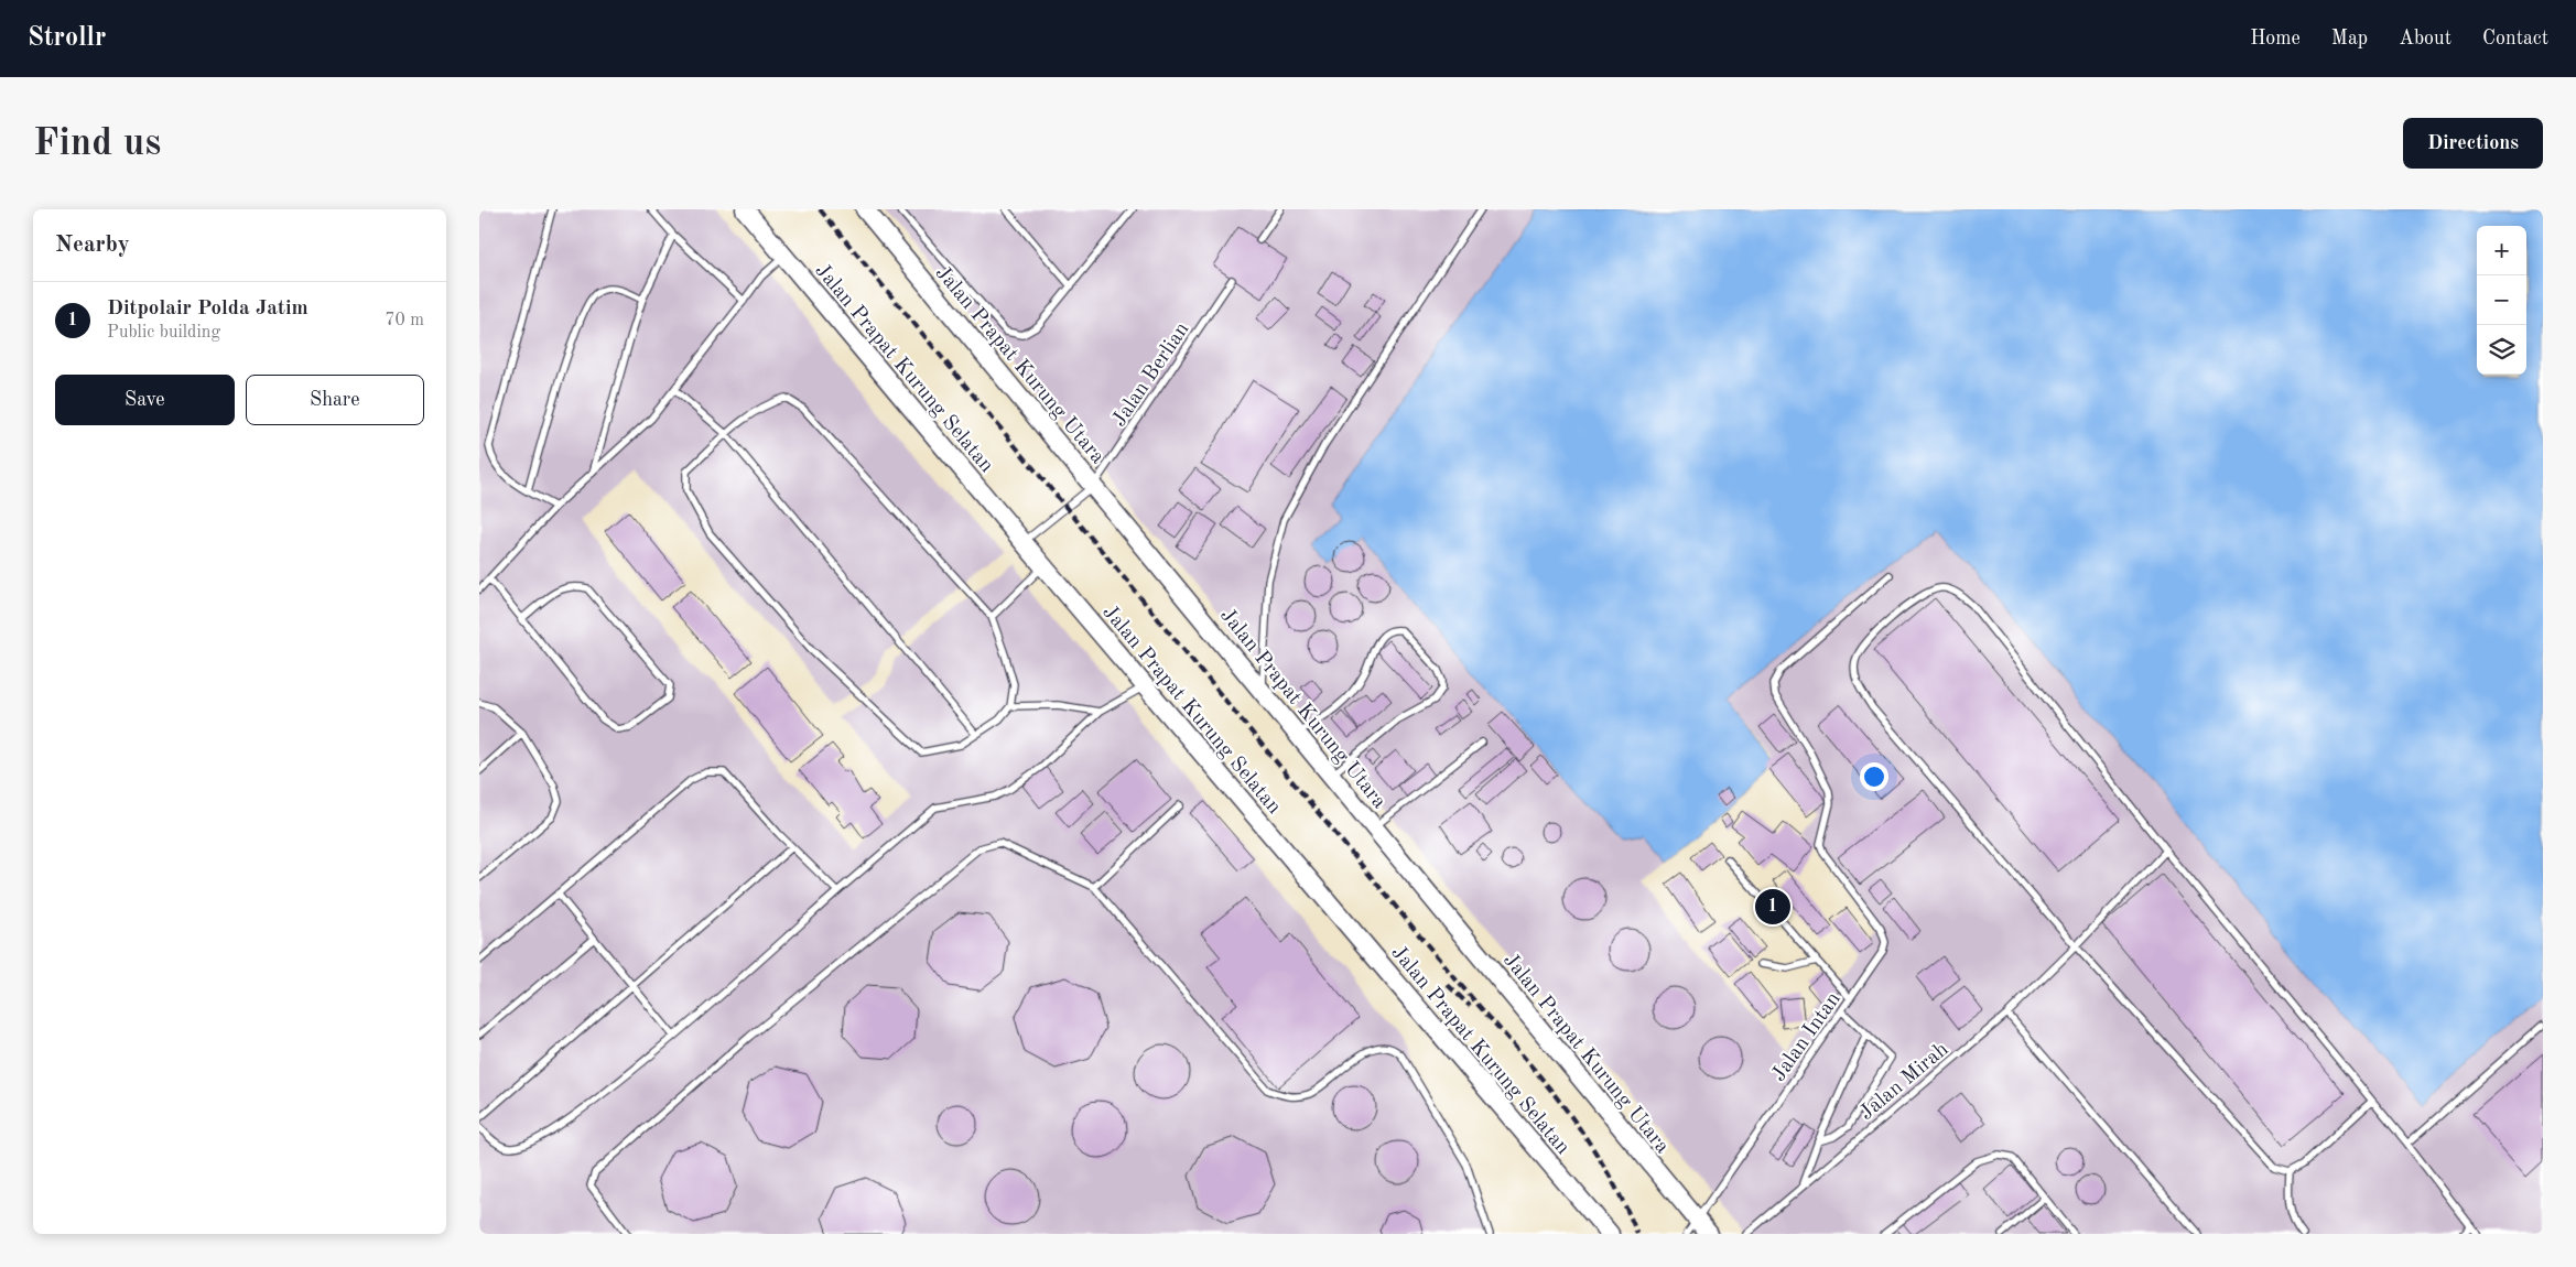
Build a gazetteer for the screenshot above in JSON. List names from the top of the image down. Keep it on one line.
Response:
{"streets":{"street":["Jalan Prapat Kurung Utara","Jalan Prapat Kurung Selatan"],"lane":["Jalan Berlian","Jalan Intan","Jalan Mirah"]},"crossings":[["Jalan Prapat Kurung Utara","Jalan Berlian"],["Jalan Prapat Kurung Utara","Jalan Intan"],["Jalan Prapat Kurung Selatan","Jalan Berlian"]],"page":{"header":"Strollr","nav":["Home","Map","About","Contact"],"buttons":["Directions",["Save","Share"]],"title":"Find us","heading":"Nearby","map_buttons":["+","−"],"list":[{"mark":"1","name":"Ditpolair Polda Jatim","note":"Public building","value":"70 m"}],"pins":"1"}}
